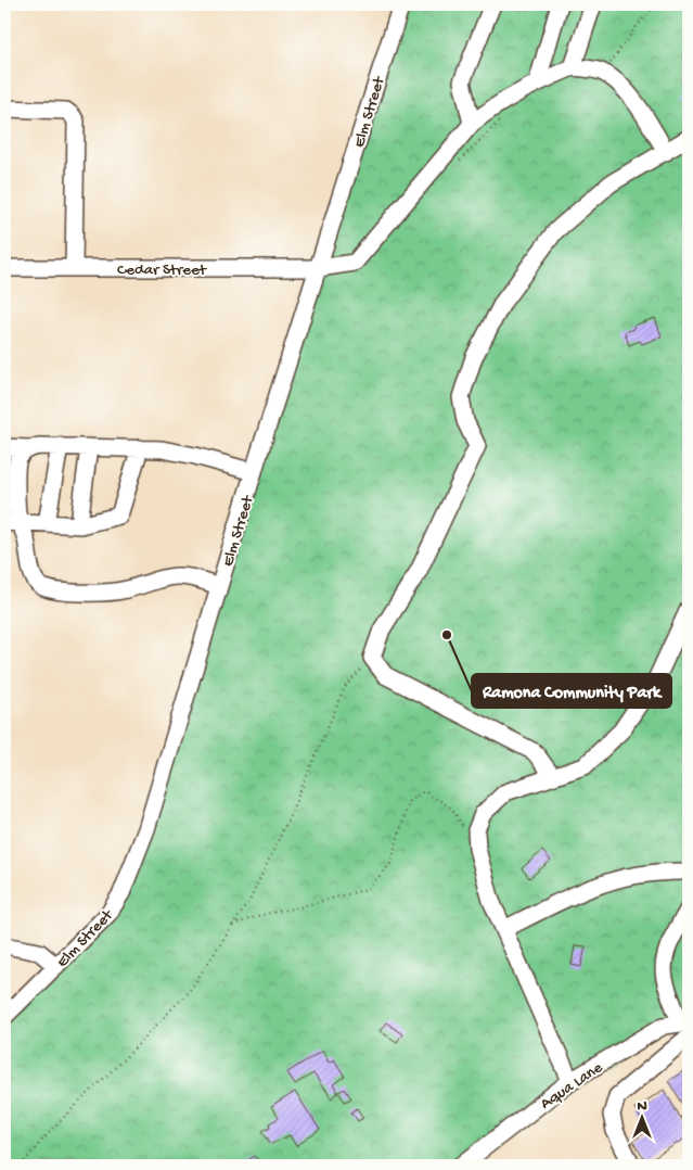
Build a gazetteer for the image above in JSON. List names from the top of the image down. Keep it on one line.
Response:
{"streets":{"street":["Elm Street","Cedar Street","Aqua Lane"]},"crossings":[["Elm Street","Cedar Street"]],"places":["Ramona Community Park"],"north":"top"}
